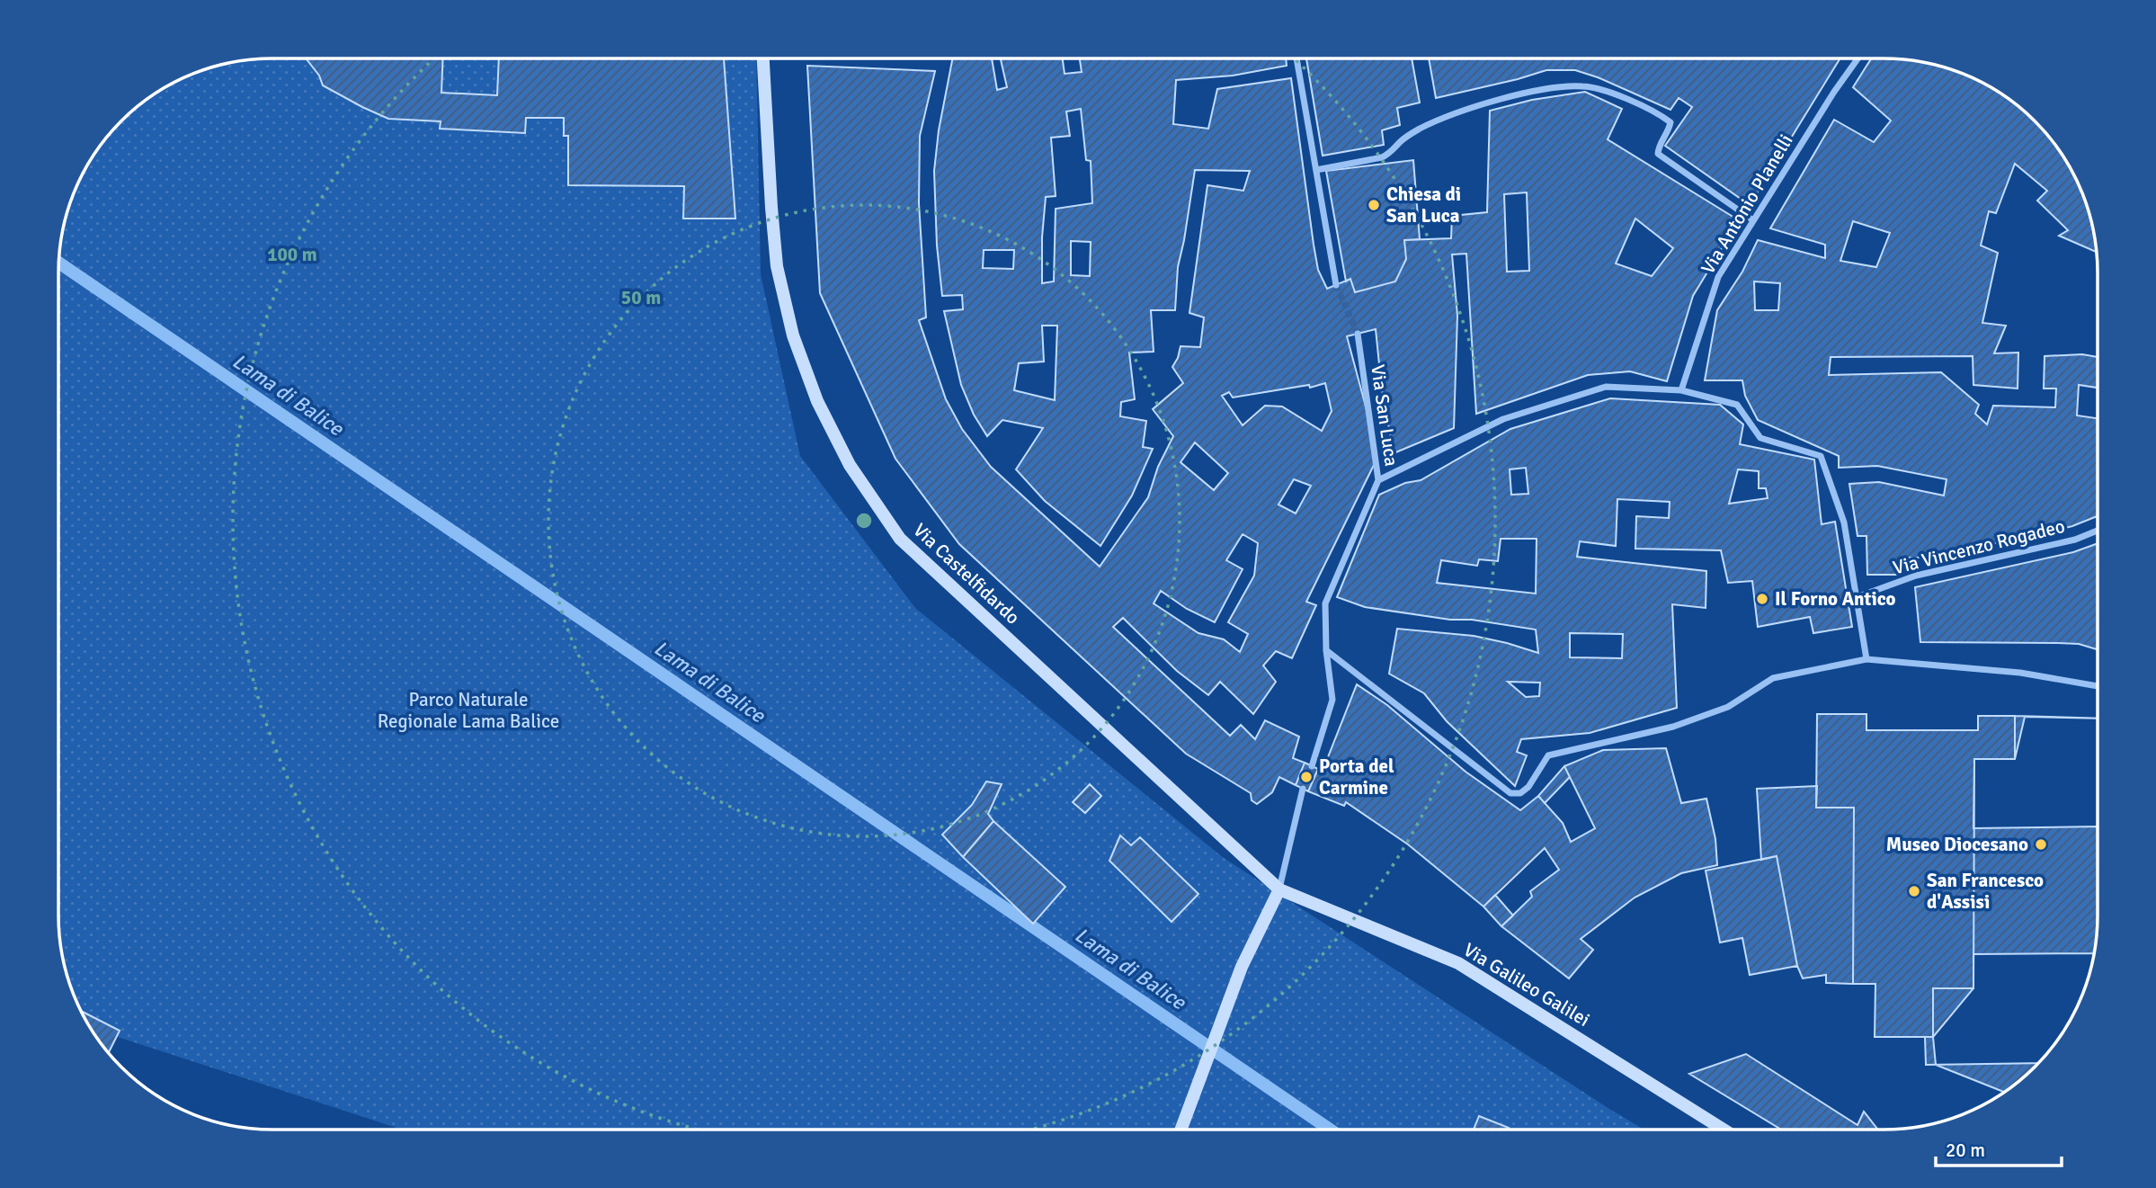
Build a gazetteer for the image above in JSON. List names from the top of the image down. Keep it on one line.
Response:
{"streets":{"street":["Via Antonio Planelli","Via San Luca","Via Vincenzo Rogadeo","Via Castelfidardo","Via Galileo Galilei"]},"crossings":[["Via Castelfidardo","Via Galileo Galilei"]],"water":["Lama di Balice"],"parks":["Parco Naturale Regionale Lama Balice"],"places":["Chiesa di San Luca","Il Forno Antico","Porta del Carmine","Museo Diocesano","San Francesco d'Assisi"],"scale_bar":"20 m","rings":["100 m","50 m"]}
